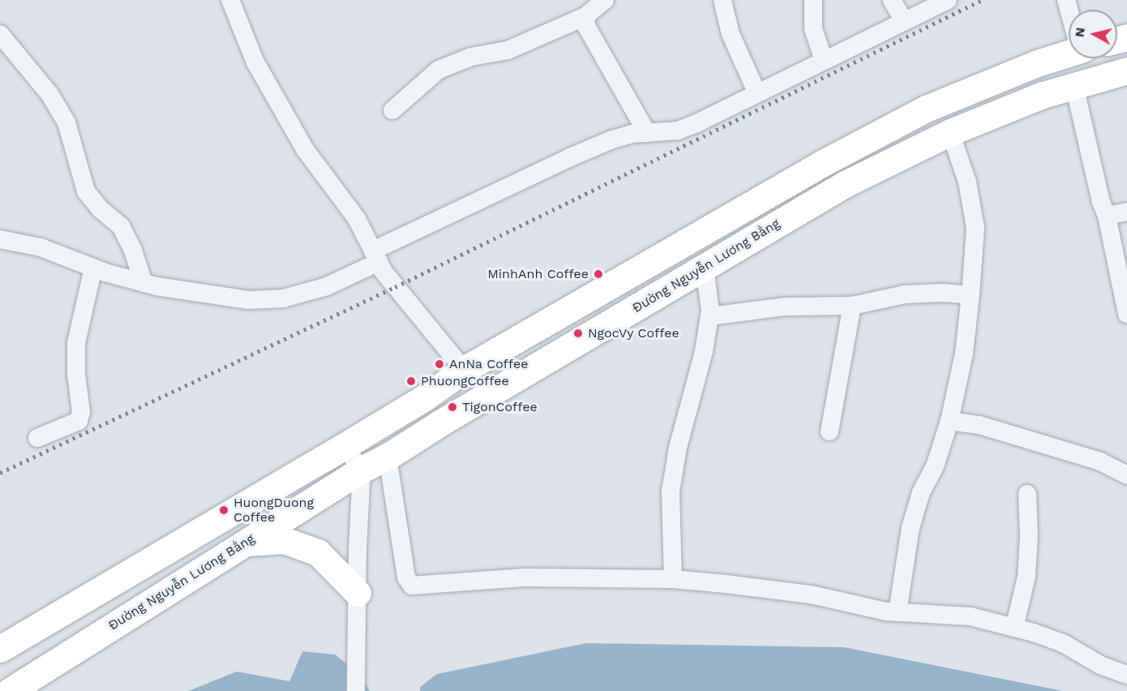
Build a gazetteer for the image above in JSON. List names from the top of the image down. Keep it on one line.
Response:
{"streets":{"highway":["Đường Nguyễn Lương Bằng"]},"places":["MinhAnh Coffee","NgocVy Coffee","AnNa Coffee","PhuongCoffee","TigonCoffee","HuongDuong Coffee"],"north":"left"}
